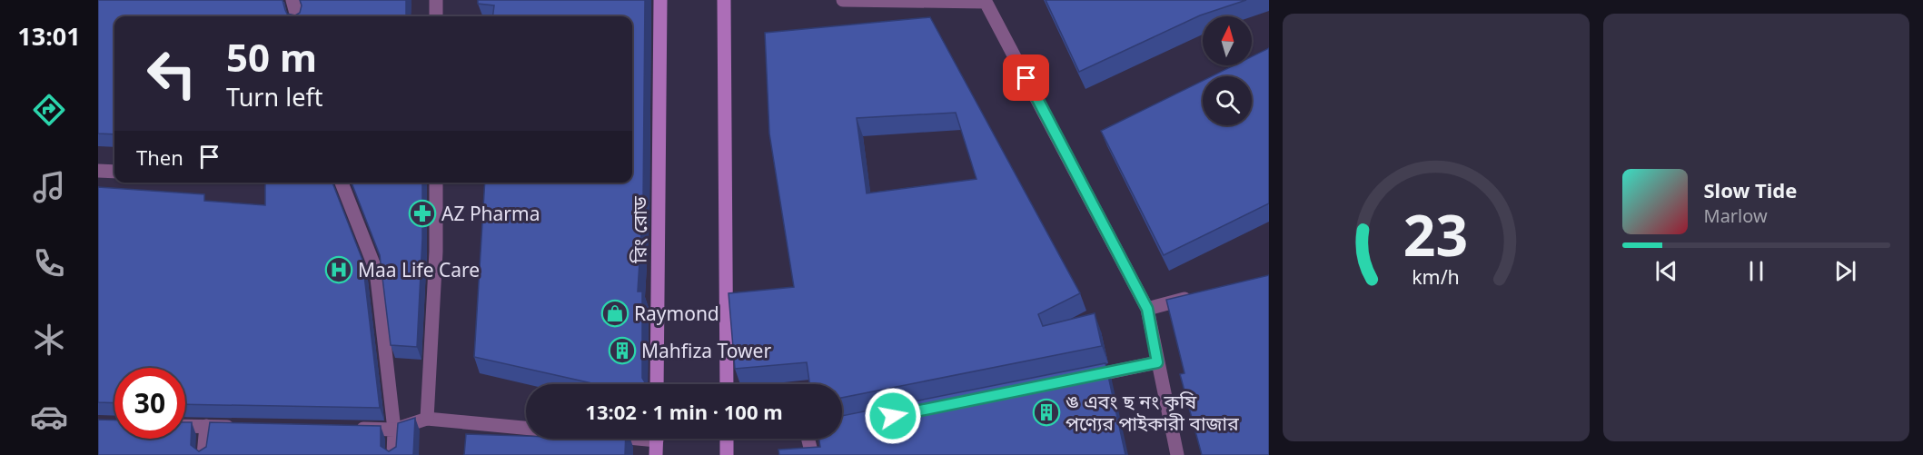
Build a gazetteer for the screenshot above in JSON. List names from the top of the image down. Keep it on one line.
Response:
{"streets":{"main road":["রিং রোড"]},"places":{"pharmacy":["AZ Pharma"],"hospital":["Maa Life Care"],"shop":["Raymond"],"building":["Mahfiza Tower","ঙ এবং ছ নং কৃষি পণ্যের পাইকারী বাজার"]},"north":"top","page":{"tabs":"13:01","turn":["50 m","Turn left"],"then":"Then","song":["Slow Tide","Marlow"],"limit":"30","trip":"13:02 · 1 min · 100 m","gauge":["23","km/h"]}}
